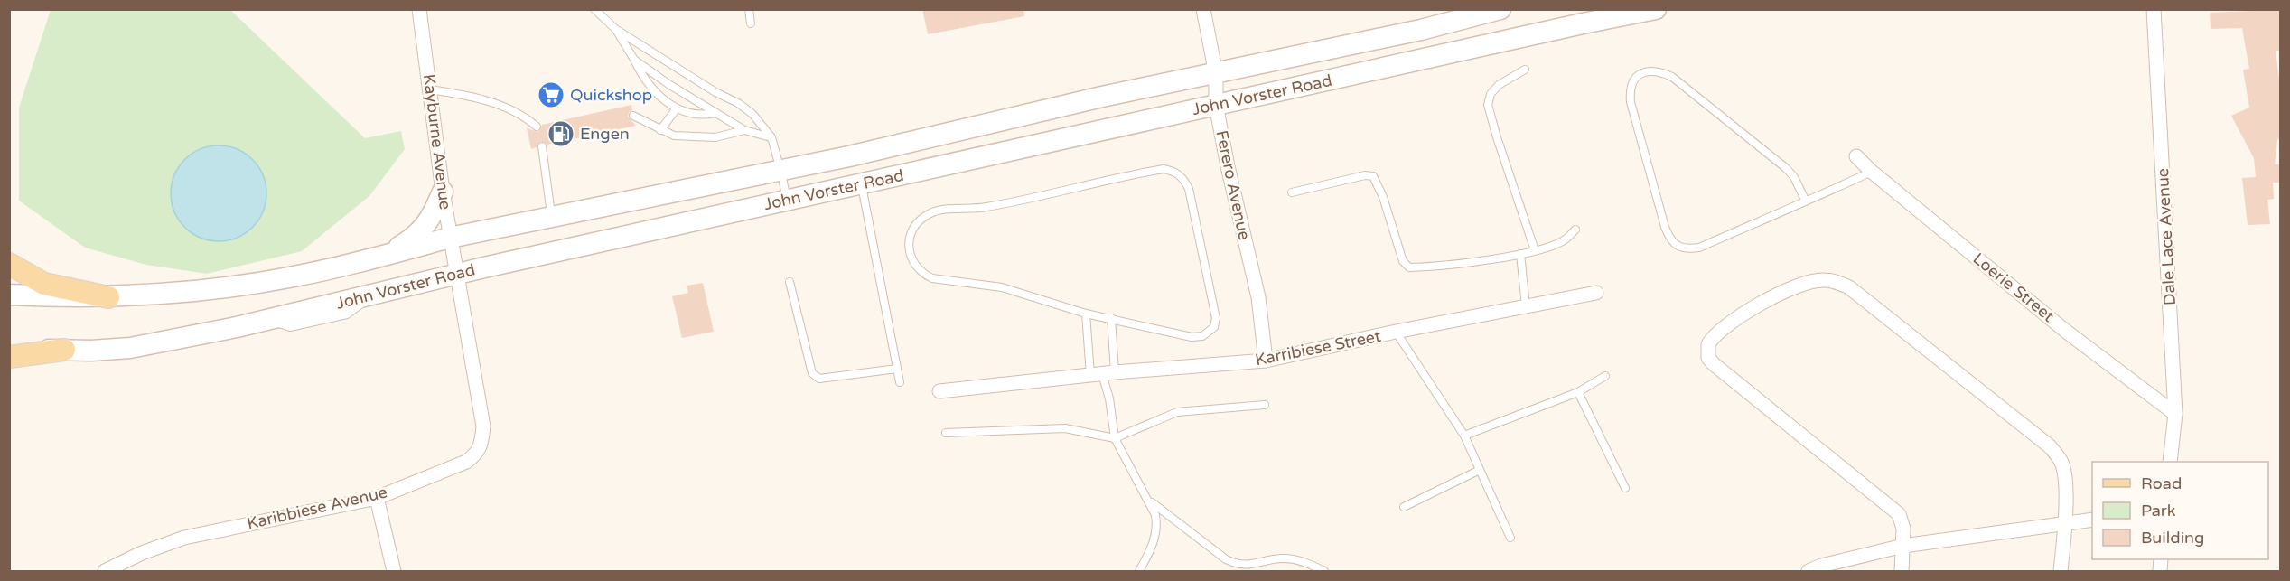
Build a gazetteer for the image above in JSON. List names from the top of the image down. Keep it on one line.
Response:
{"streets":{"main road":["John Vorster Road"],"street":["Kayburne Avenue","Ferero Avenue","Dale Lace Avenue","Loerie Street","Karribiese Street","Karibbiese Avenue"]},"crossings":[["John Vorster Road","Kayburne Avenue"],["John Vorster Road","Ferero Avenue"],["John Vorster Road","Karibbiese Avenue"],["Kayburne Avenue","Karibbiese Avenue"],["Ferero Avenue","Karribiese Street"],["Dale Lace Avenue","Loerie Street"]],"places":{"supermarket":["Quickshop"],"fuel station":["Engen"]},"legend":["Road","Park","Building"]}
